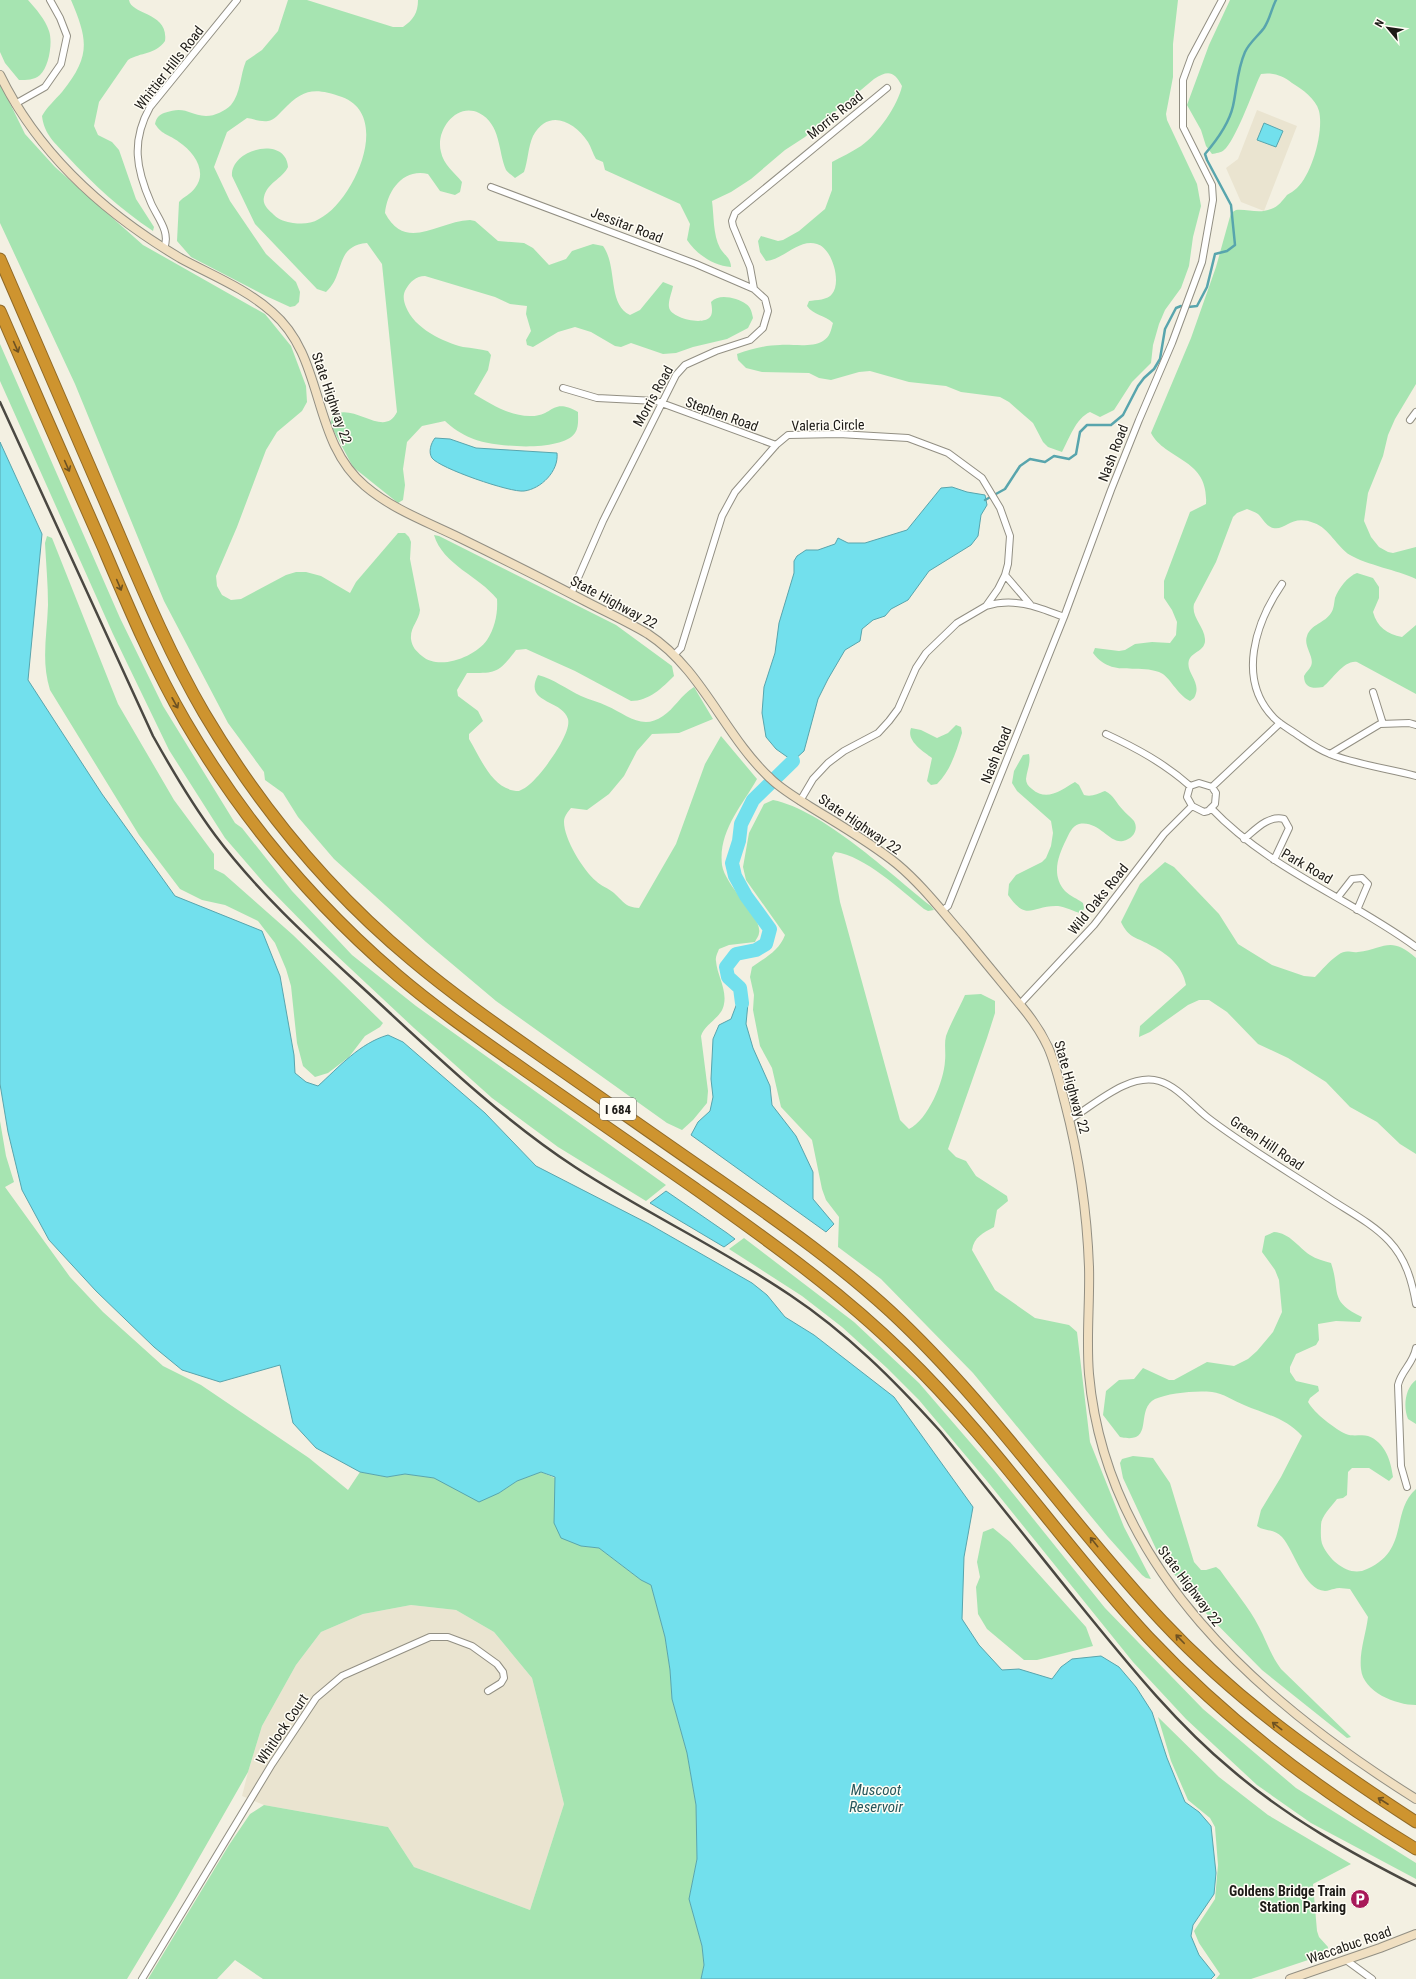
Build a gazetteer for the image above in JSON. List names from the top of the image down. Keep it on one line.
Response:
{"streets":{"highway":["I 684"],"main road":["State Highway 22","Waccabuc Road"],"street":["Whittier Hills Road","Morris Road","Jessitar Road","Stephen Road","Valeria Circle","Nash Road","Park Road","Wild Oaks Road","Green Hill Road","Whitlock Court"]},"crossings":[["Whittier Hills Road","State Highway 22"],["Morris Road","Jessitar Road"],["Morris Road","State Highway 22"],["Morris Road","Stephen Road"],["State Highway 22","Valeria Circle"],["State Highway 22","Nash Road"],["State Highway 22","Wild Oaks Road"],["State Highway 22","Green Hill Road"],["Stephen Road","Valeria Circle"],["Valeria Circle","Nash Road"],["Park Road","Wild Oaks Road"]],"water":["Muscoot Reservoir"],"places":{"parking":["Goldens Bridge Train Station Parking"]},"north":"top left"}
